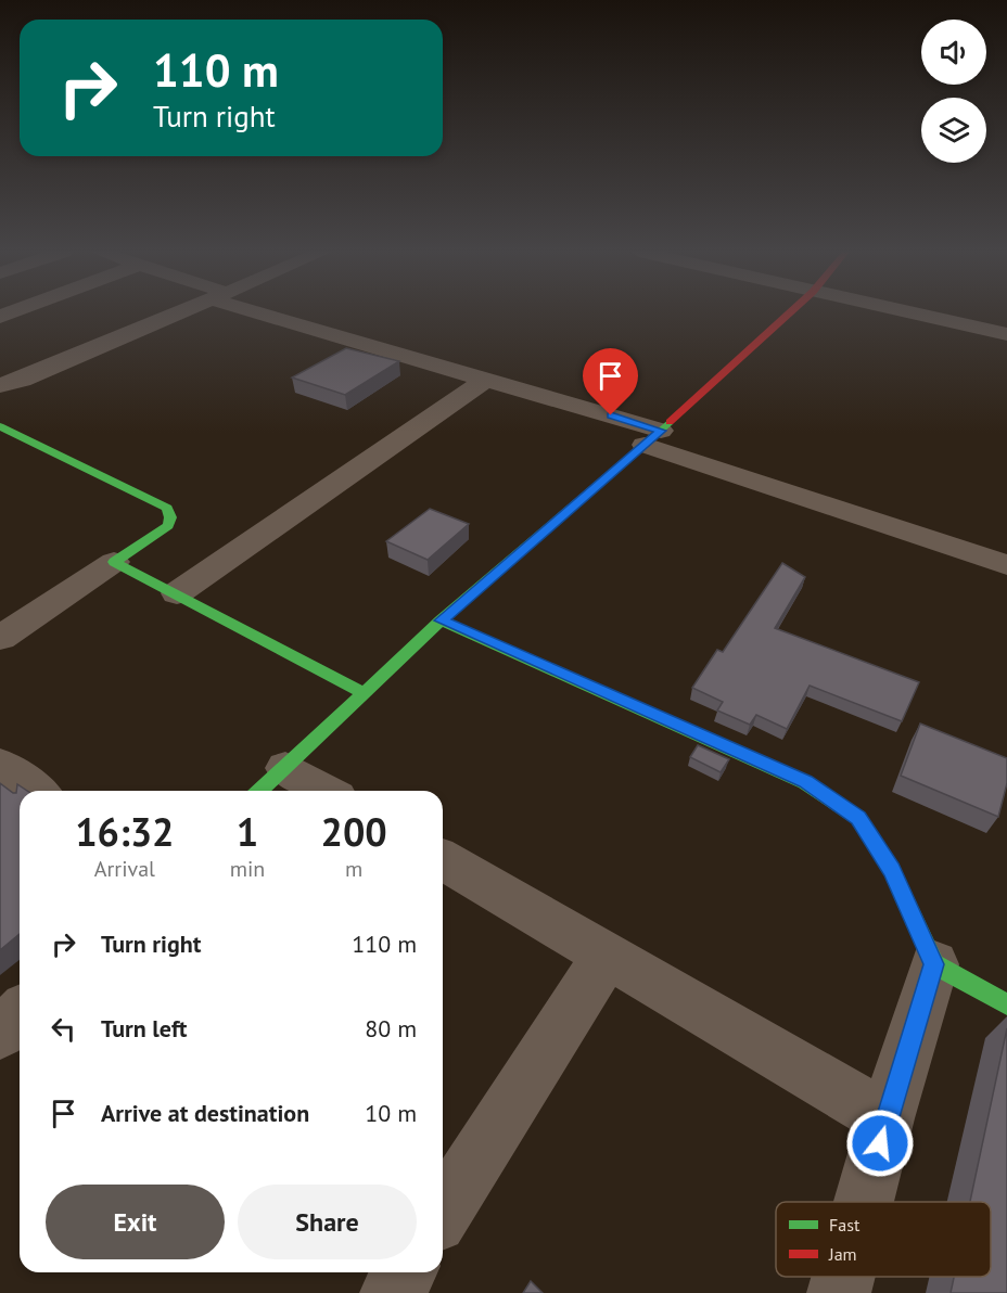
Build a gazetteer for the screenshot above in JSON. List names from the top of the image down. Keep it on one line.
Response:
{"legend":["Fast","Jam"],"page":{"turn":["110 m","Turn right"],"eta":["16:32","Arrival","1","min","200","m"],"list":[{"name":"Turn right","value":"110 m"},{"name":"Turn left","value":"80 m"},{"name":"Arrive at destination","value":"10 m"}],"buttons":["Exit","Share"]}}
